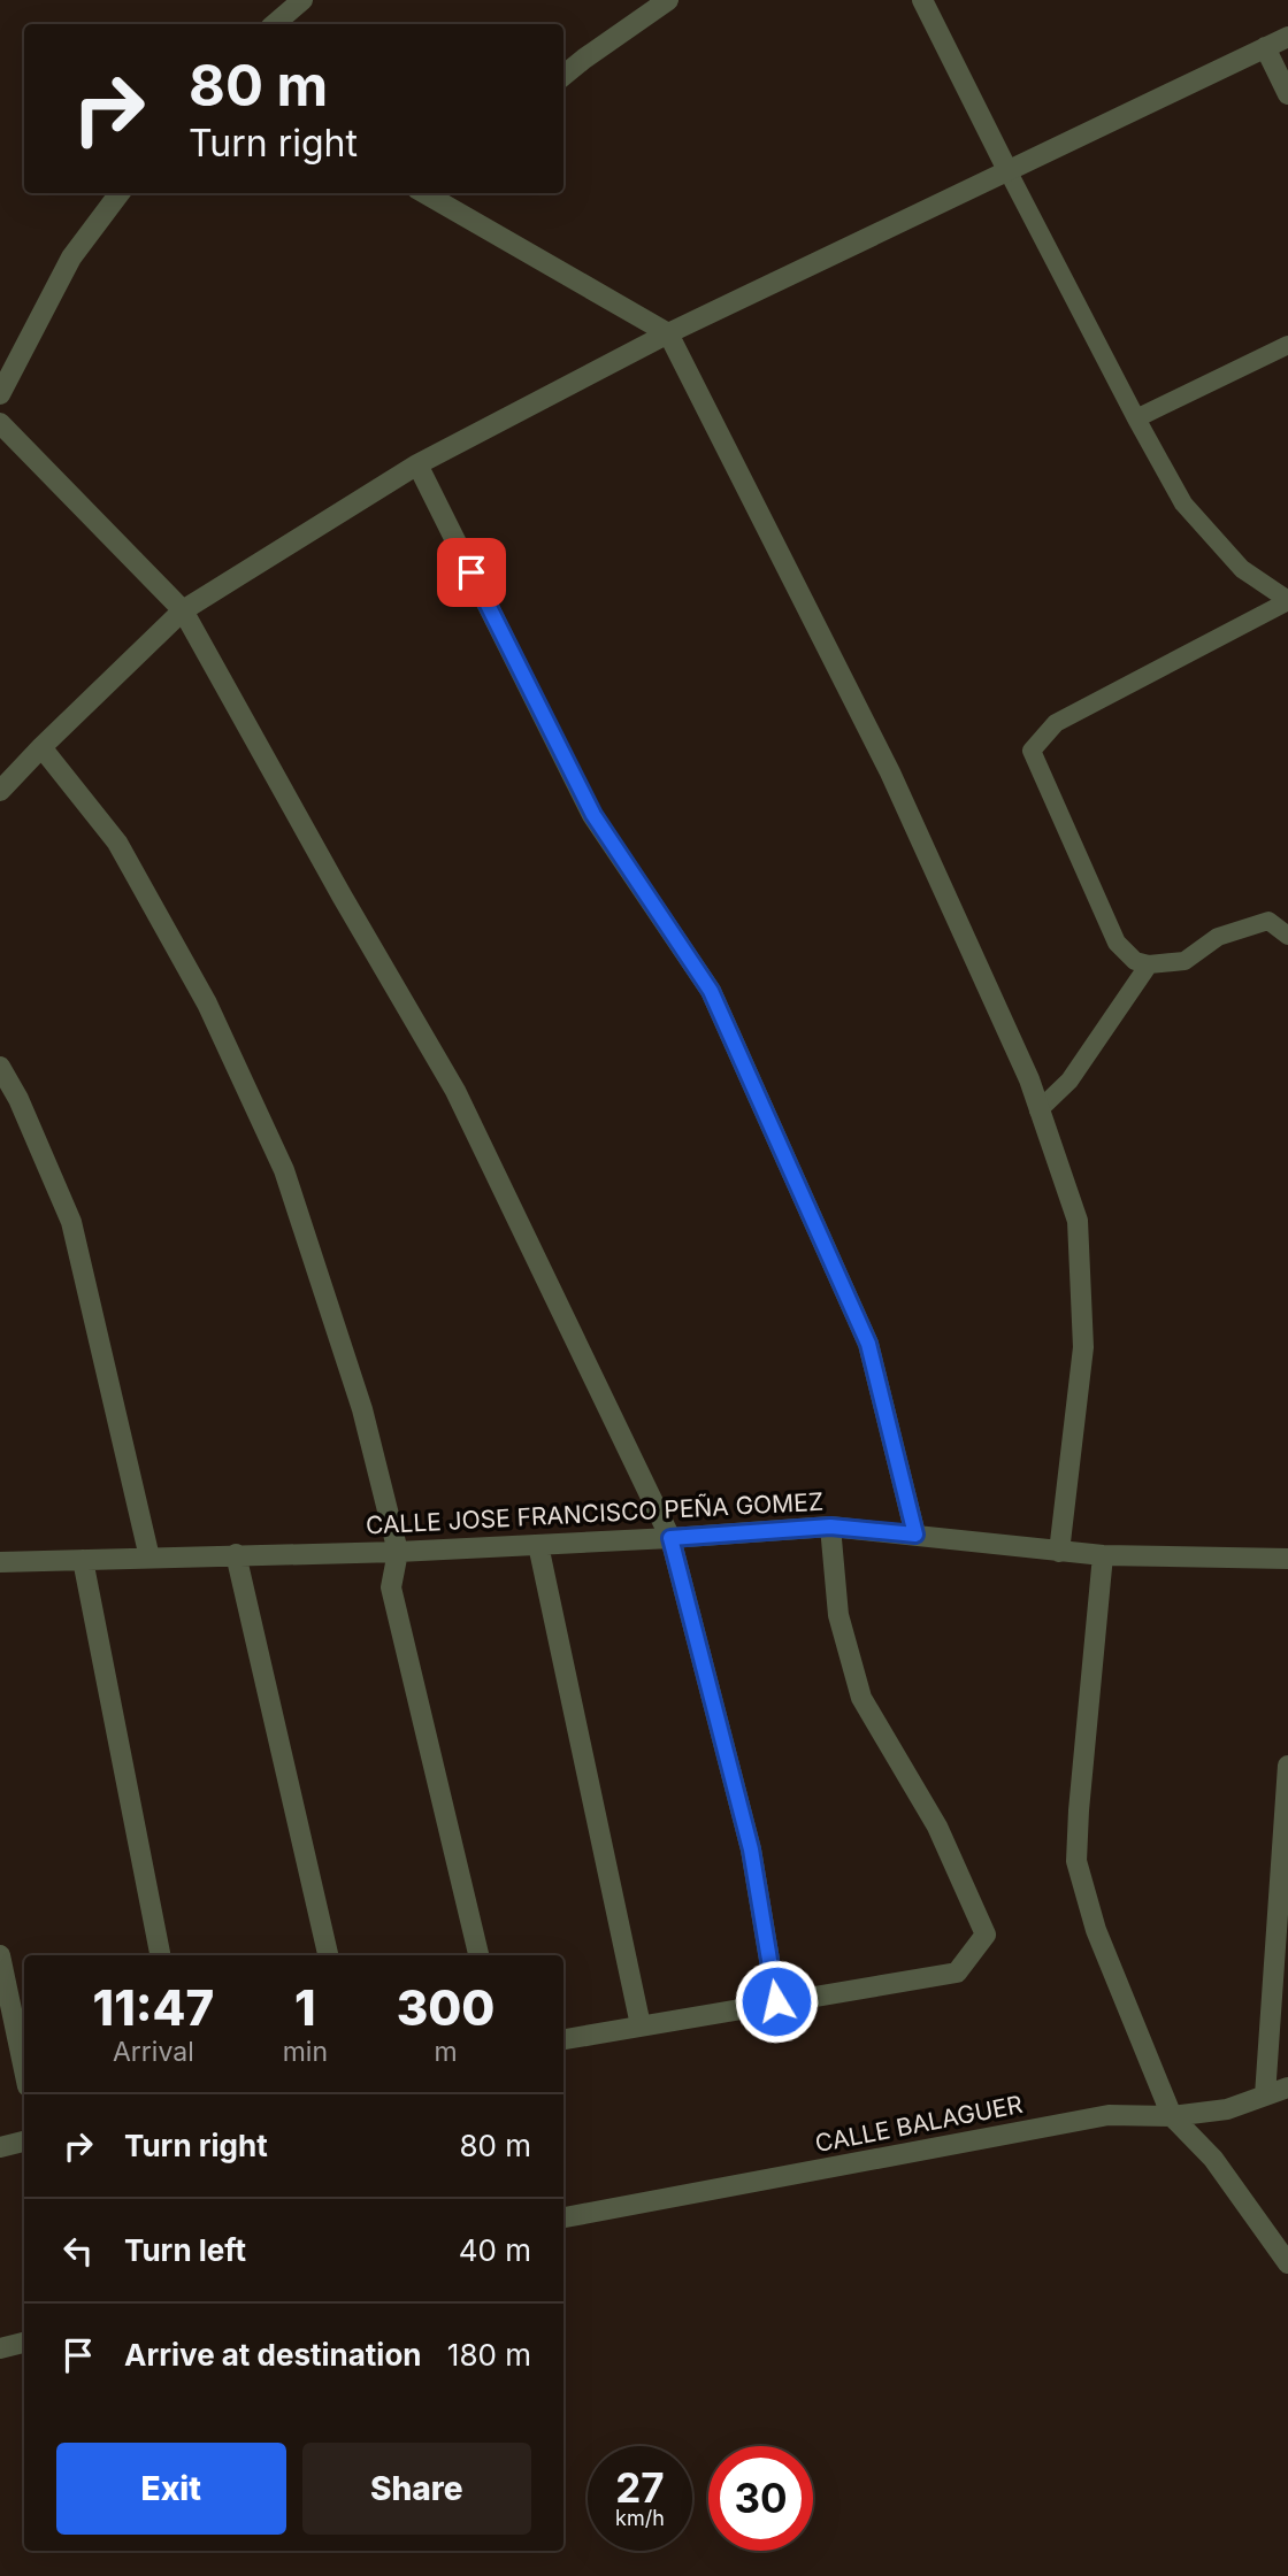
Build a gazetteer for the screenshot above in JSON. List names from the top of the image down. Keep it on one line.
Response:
{"streets":{"street":["CALLE JOSE FRANCISCO PEÑA GOMEZ","CALLE BALAGUER"]},"page":{"turn":["80 m","Turn right"],"eta":["11:47","Arrival","1","min","300","m"],"list":[{"name":"Turn right","value":"80 m"},{"name":"Turn left","value":"40 m"},{"name":"Arrive at destination","value":"180 m"}],"buttons":["Exit","Share"],"speed":"27 km/h","limit":"30"}}
